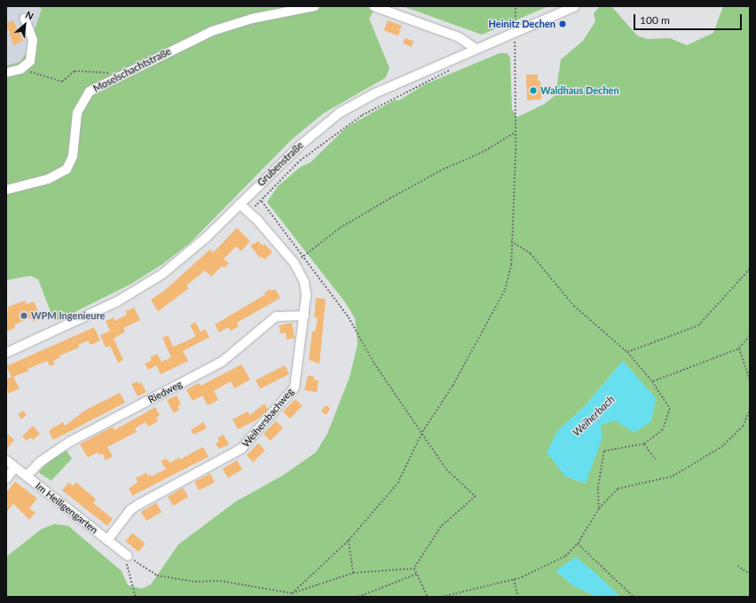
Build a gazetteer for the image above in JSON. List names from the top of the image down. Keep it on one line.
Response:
{"streets":{"street":["Moselschachtstraße","Grubenstraße","Riedweg","Weihersbachweg","Im Heiligengarten"]},"crossings":[["Grubenstraße","Weihersbachweg"],["Riedweg","Weihersbachweg"],["Riedweg","Im Heiligengarten"],["Weihersbachweg","Im Heiligengarten"]],"water":["Weiherbach"],"places":["Heinitz Dechen","Waldhaus Dechen","WPM Ingenieure"],"scale_bar":"100 m","north":"top right"}
